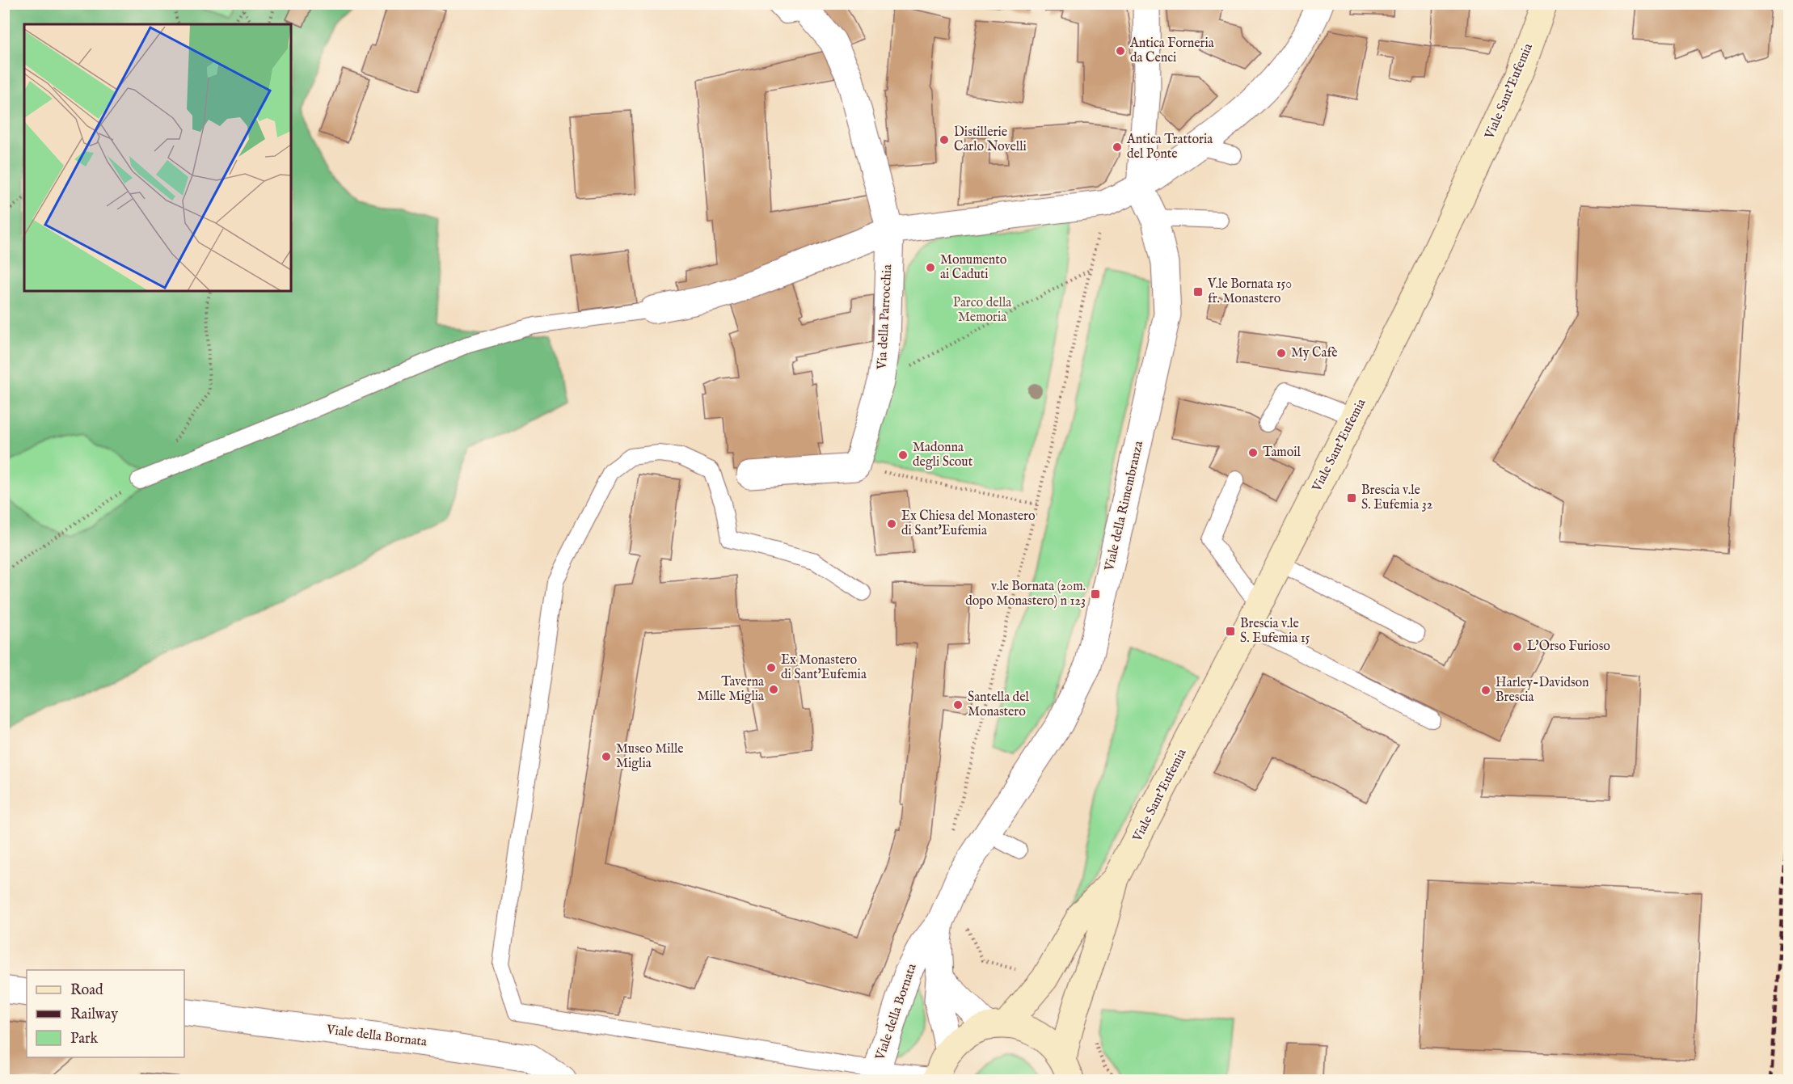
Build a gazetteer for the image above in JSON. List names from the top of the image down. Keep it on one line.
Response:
{"streets":{"main road":["Viale Sant'Eufemia"],"street":["Via della Parrocchia","Viale della Rimembranza","Viale della Bornata"]},"crossings":[["Viale della Rimembranza","Viale della Bornata"]],"parks":["Parco della Memoria"],"places":{"other":["Antica Forneria da Cenci","Distillerie Carlo Novelli","Antica Trattoria del Ponte","Monumento ai Caduti","My Cafè","Tamoil","Madonna degli Scout","Ex Chiesa del Monastero di Sant'Eufemia","L'Orso Furioso","Ex Monastero di Sant'Eufemia","Taverna Mille Miglia","Harley-Davidson Brescia","Santella del Monastero","Museo Mille Miglia"],"transit":["V.le Bornata 150 fr. Monastero","Brescia v.le S. Eufemia 32","v.le Bornata (20m. dopo Monastero) n 123","Brescia v.le S. Eufemia 15"]},"legend":["Road","Railway","Park"]}
